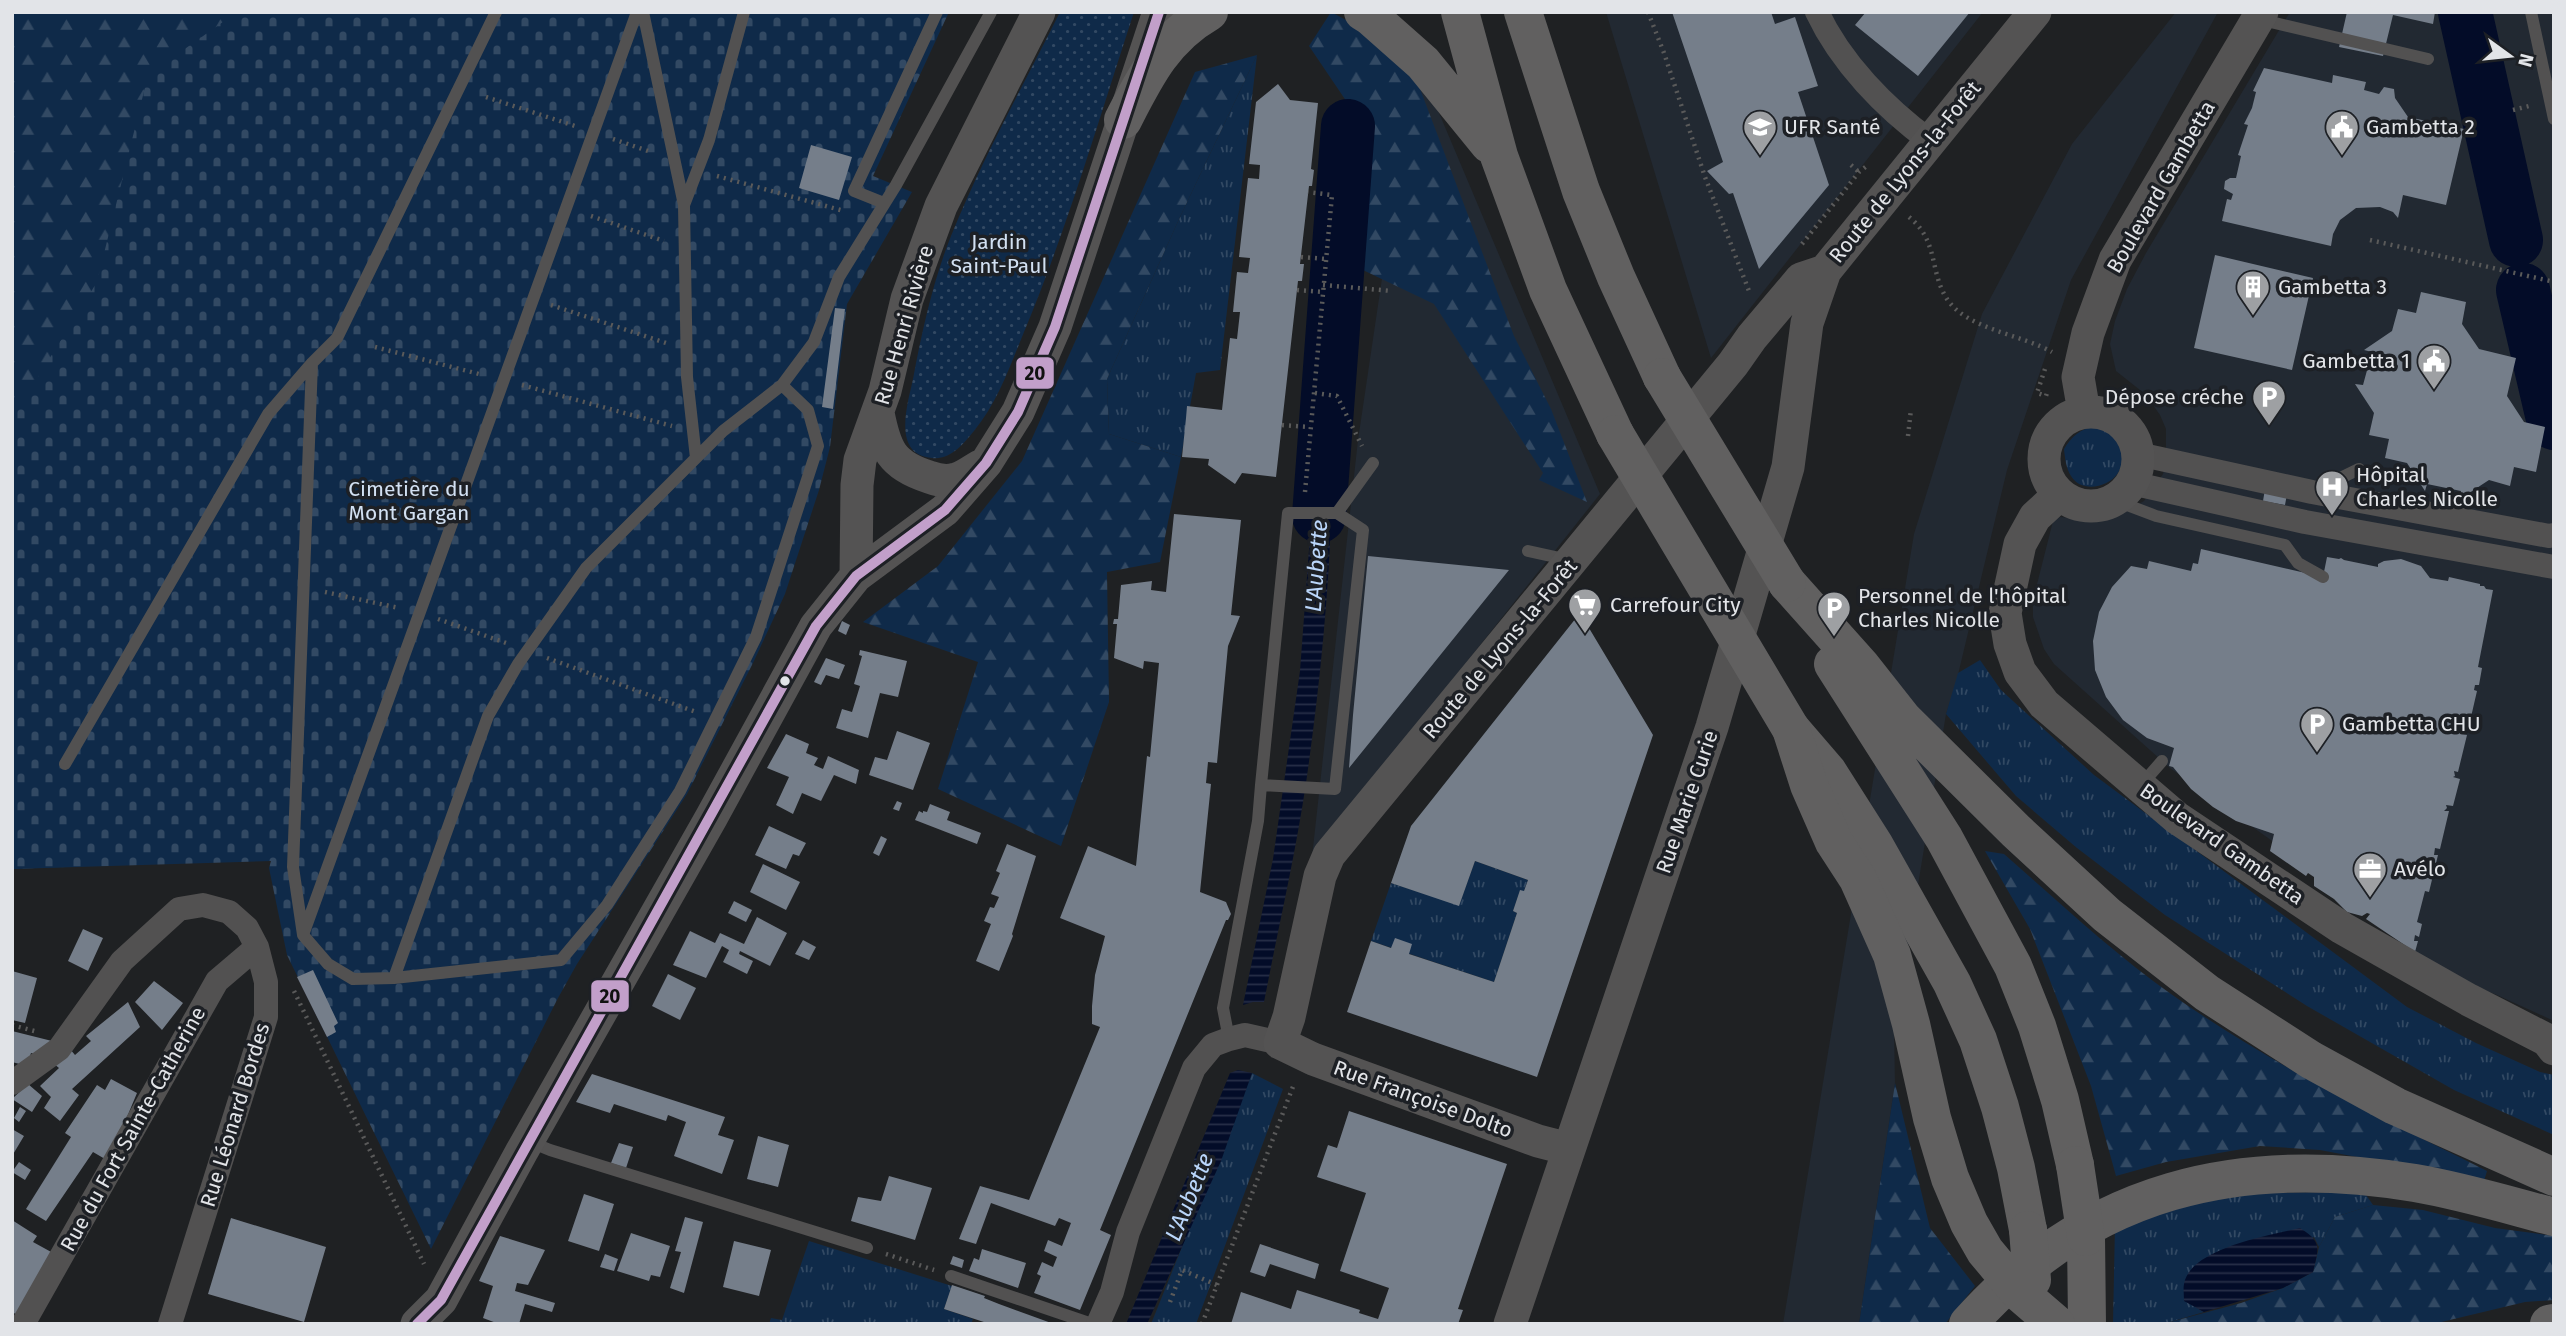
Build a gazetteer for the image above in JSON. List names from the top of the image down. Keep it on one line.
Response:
{"streets":{"street":["Route de Lyons-la-Forêt","Boulevard Gambetta","Rue Henri Rivière","Rue Marie Curie","Rue Françoise Dolto","Rue Léonard Bordes","Rue du Fort Sainte-Catherine"]},"crossings":[["Route de Lyons-la-Forêt","Rue Marie Curie"],["Route de Lyons-la-Forêt","Rue Françoise Dolto"],["Rue Marie Curie","Rue Françoise Dolto"],["Rue Léonard Bordes","Rue du Fort Sainte-Catherine"]],"water":["L'Aubette"],"parks":["Jardin Saint-Paul","Cimetière du Mont Gargan"],"places":{"school or university":["UFR Santé"],"public building":["Gambetta 2","Gambetta 1"],"building":["Gambetta 3"],"parking":["Dépose créche","Personnel de l'hôpital Charles Nicolle","Gambetta CHU"],"hospital":["Hôpital Charles Nicolle"],"supermarket":["Carrefour City"],"office":["Avélo"]},"lines":["transit line 20"],"north":"right"}
